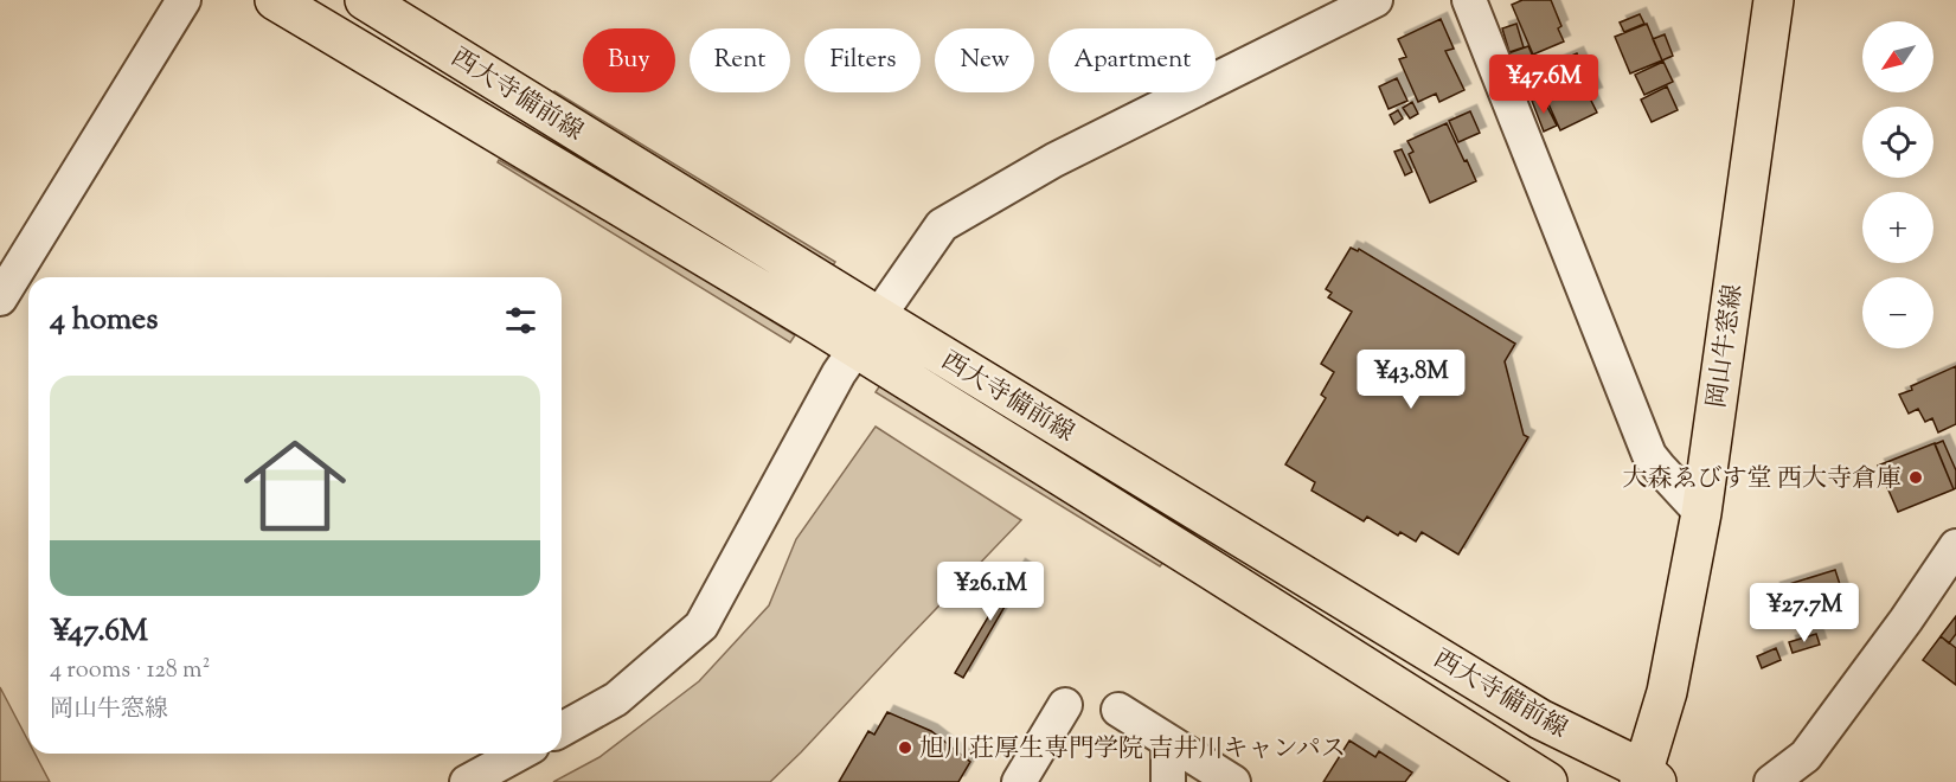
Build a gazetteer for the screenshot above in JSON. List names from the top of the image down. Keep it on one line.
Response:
{"streets":{"main road":["西大寺備前線","岡山牛窓線"]},"crossings":[["西大寺備前線","岡山牛窓線"]],"places":["大森ゑびす堂 西大寺倉庫","旭川荘厚生専門学院 吉井川キャンパス"],"north":"bottom left","page":{"map_buttons":["+","−"],"chip":["Buy","Rent","Filters","New","Apartment"],"price":["¥47.6M","¥43.8M","¥26.1M","¥27.7M"],"heading":"4 homes","list":[{"name":"¥47.6M","note":"4 rooms · 128 m² · 岡山牛窓線"}]}}
